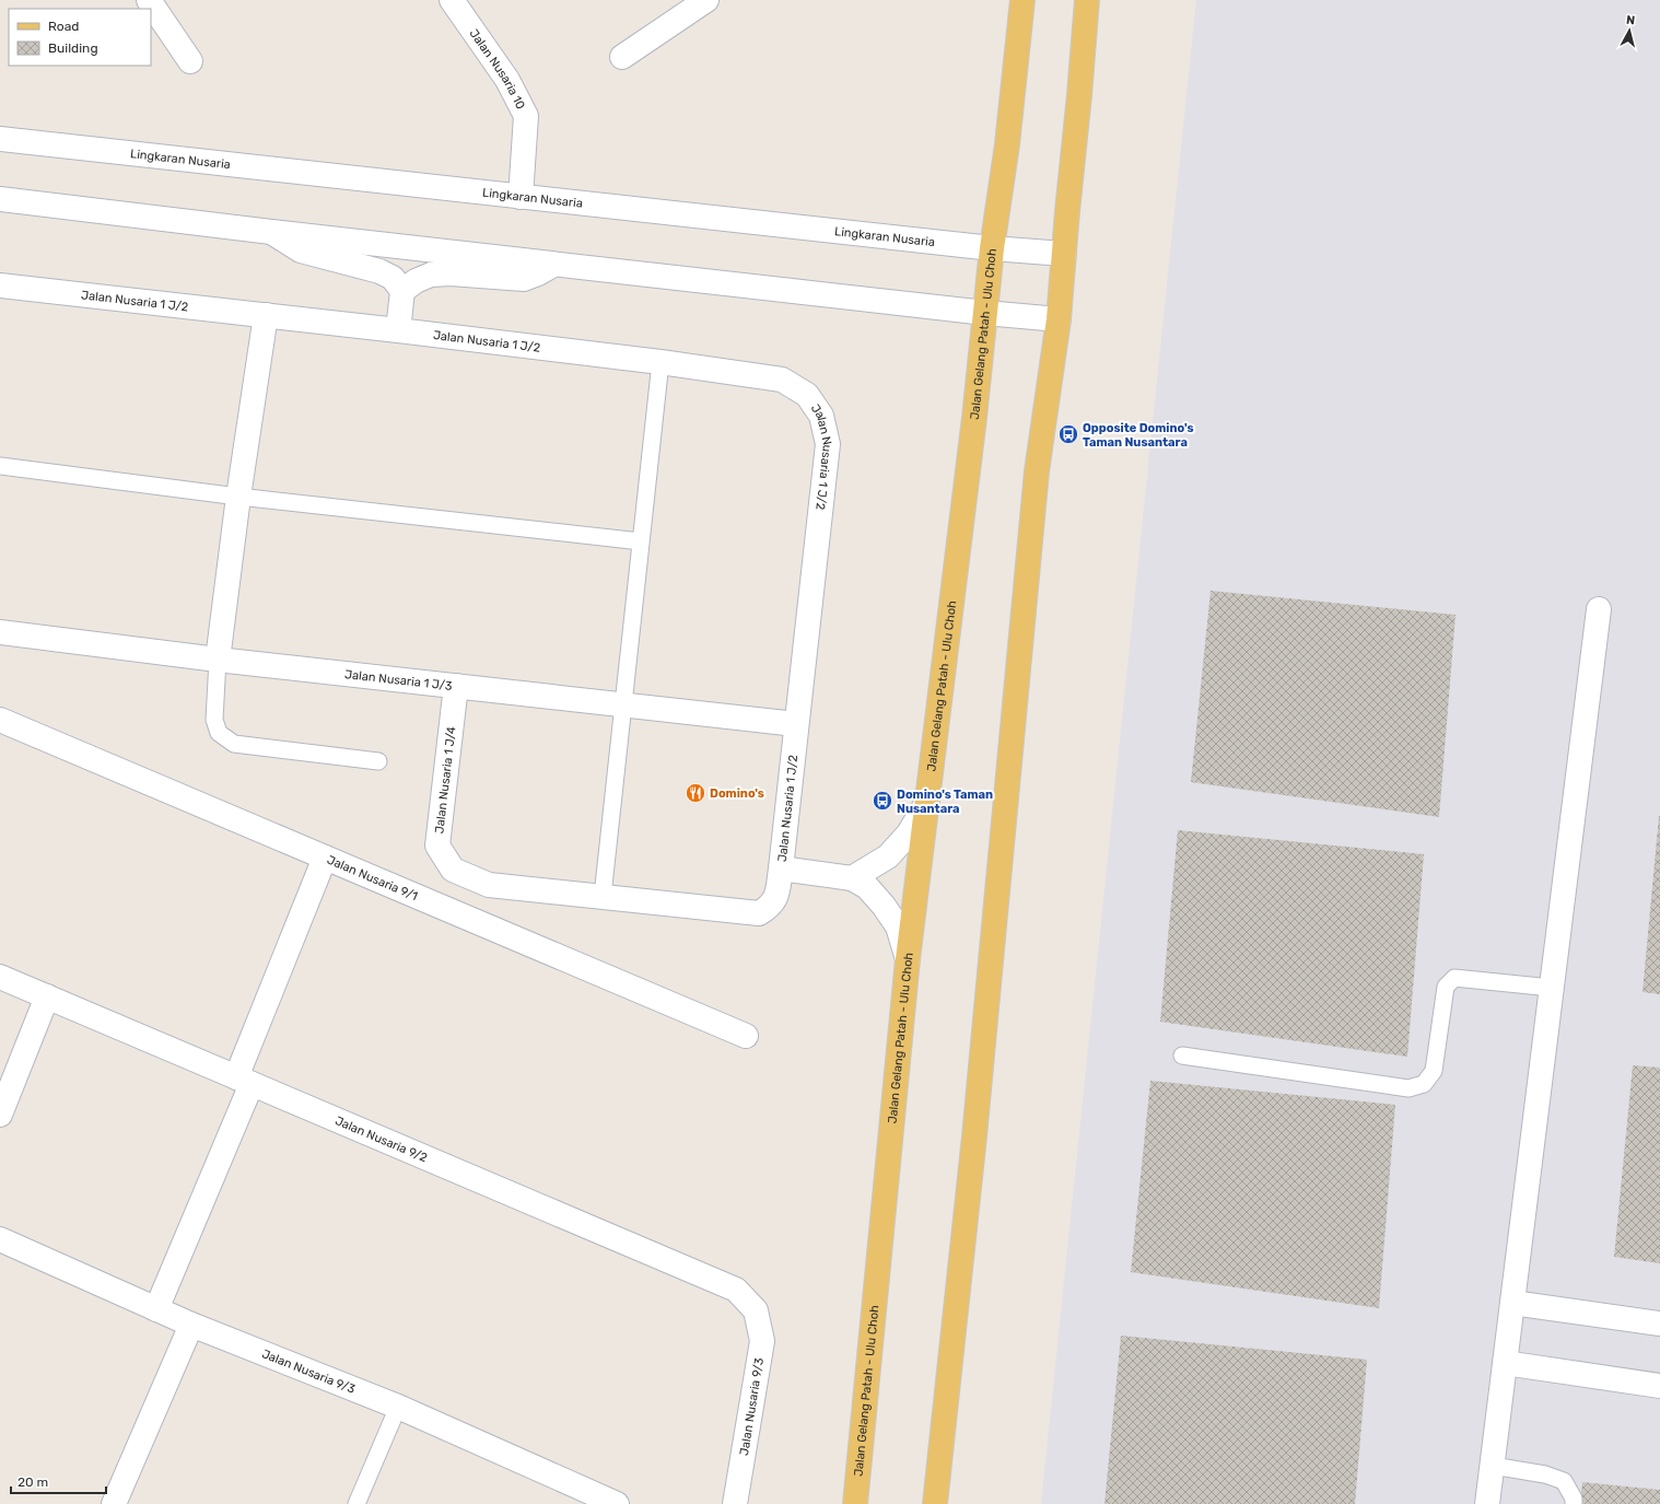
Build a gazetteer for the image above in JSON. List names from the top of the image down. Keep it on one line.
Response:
{"streets":{"main road":["Jalan Gelang Patah - Ulu Choh"],"street":["Jalan Nusaria 10","Lingkaran Nusaria","Jalan Nusaria 1 J/2","Jalan Nusaria 1 J/3","Jalan Nusaria 1 J/4","Jalan Nusaria 9/1","Jalan Nusaria 9/2","Jalan Nusaria 9/3"]},"crossings":[["Jalan Nusaria 10","Lingkaran Nusaria"],["Lingkaran Nusaria","Jalan Gelang Patah - Ulu Choh"],["Jalan Nusaria 1 J/2","Jalan Nusaria 1 J/3"],["Jalan Nusaria 1 J/2","Jalan Nusaria 1 J/4"],["Jalan Nusaria 1 J/3","Jalan Nusaria 1 J/4"],["Jalan Nusaria 9/2","Jalan Nusaria 9/3"]],"places":{"bus stop":["Opposite Domino's Taman Nusantara","Domino's Taman Nusantara"],"restaurant":["Domino's"]},"legend":["Road","Building"],"scale_bar":"20 m","north":"top"}
